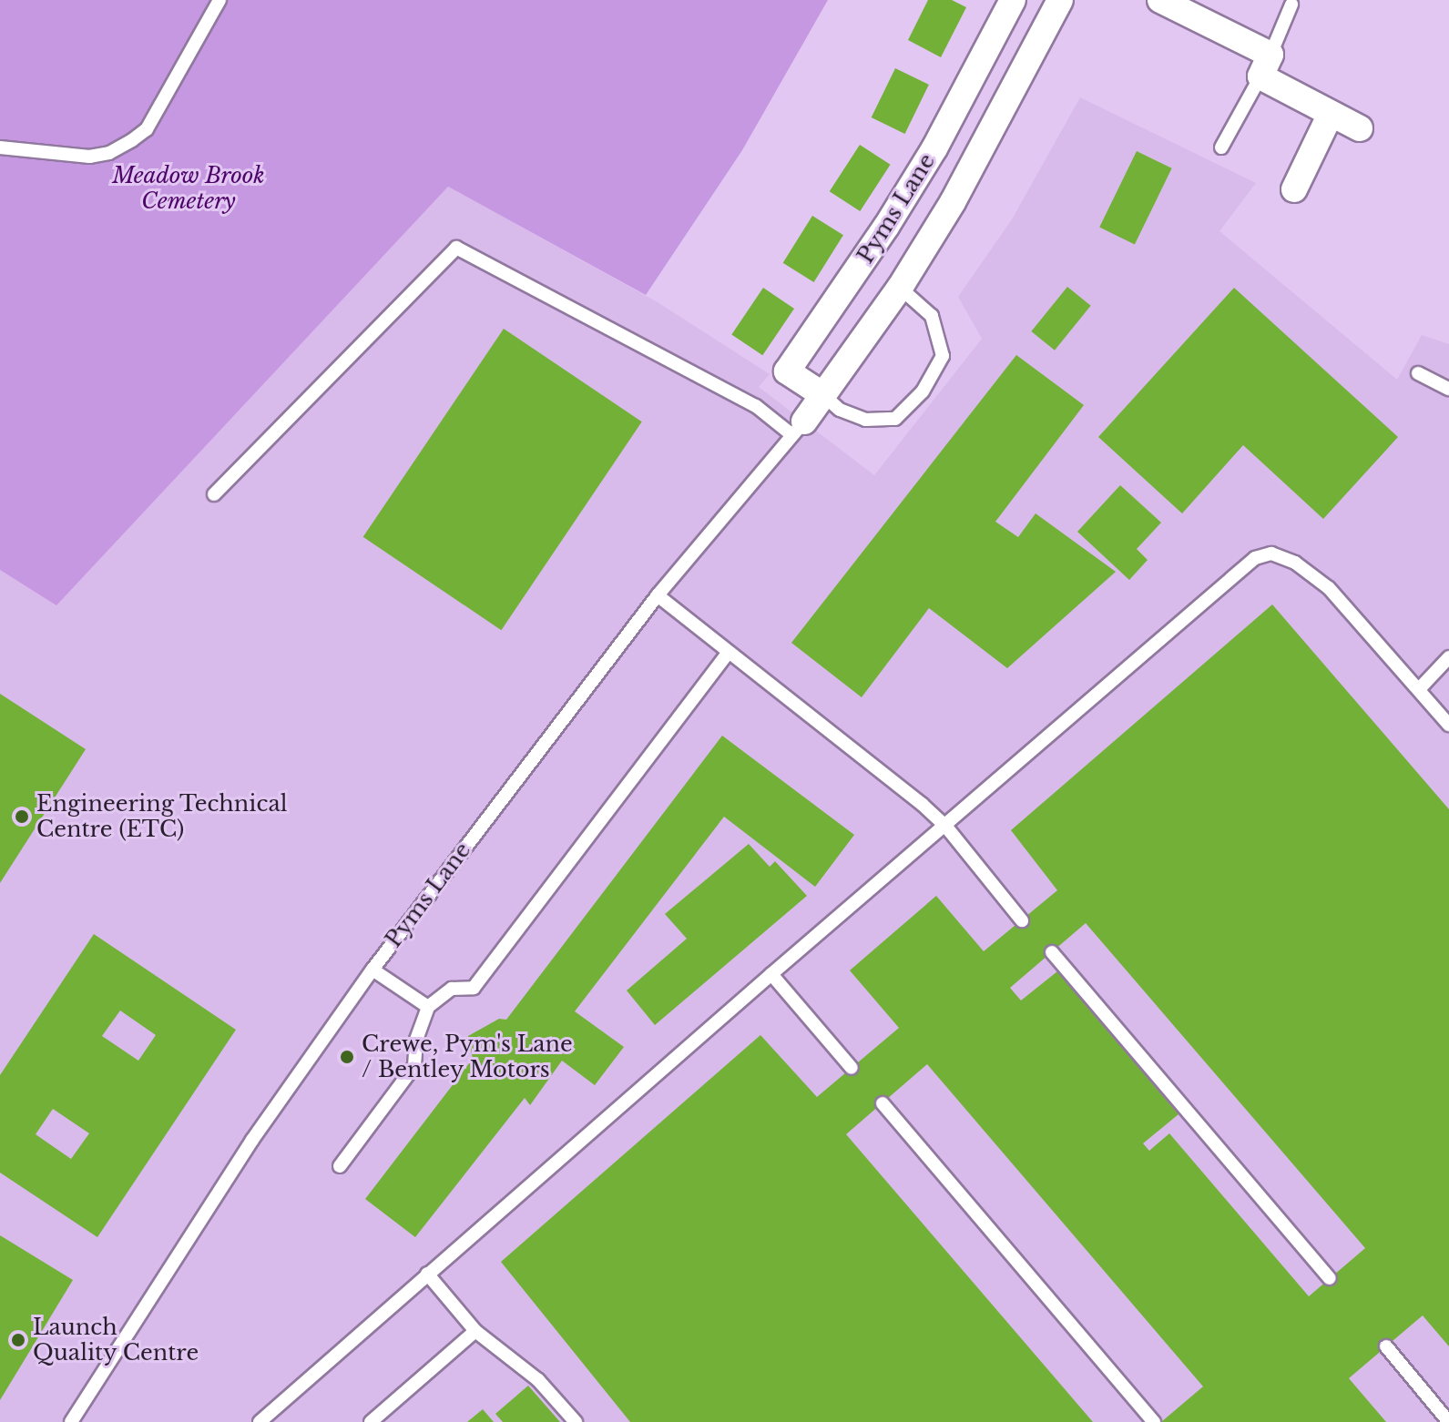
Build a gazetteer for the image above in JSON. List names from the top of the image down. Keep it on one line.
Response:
{"streets":{"street":["Pyms Lane"]},"parks":["Meadow Brook Cemetery"],"places":["Engineering Technical Centre (ETC)","Crewe, Pym's Lane / Bentley Motors","Launch Quality Centre"]}
